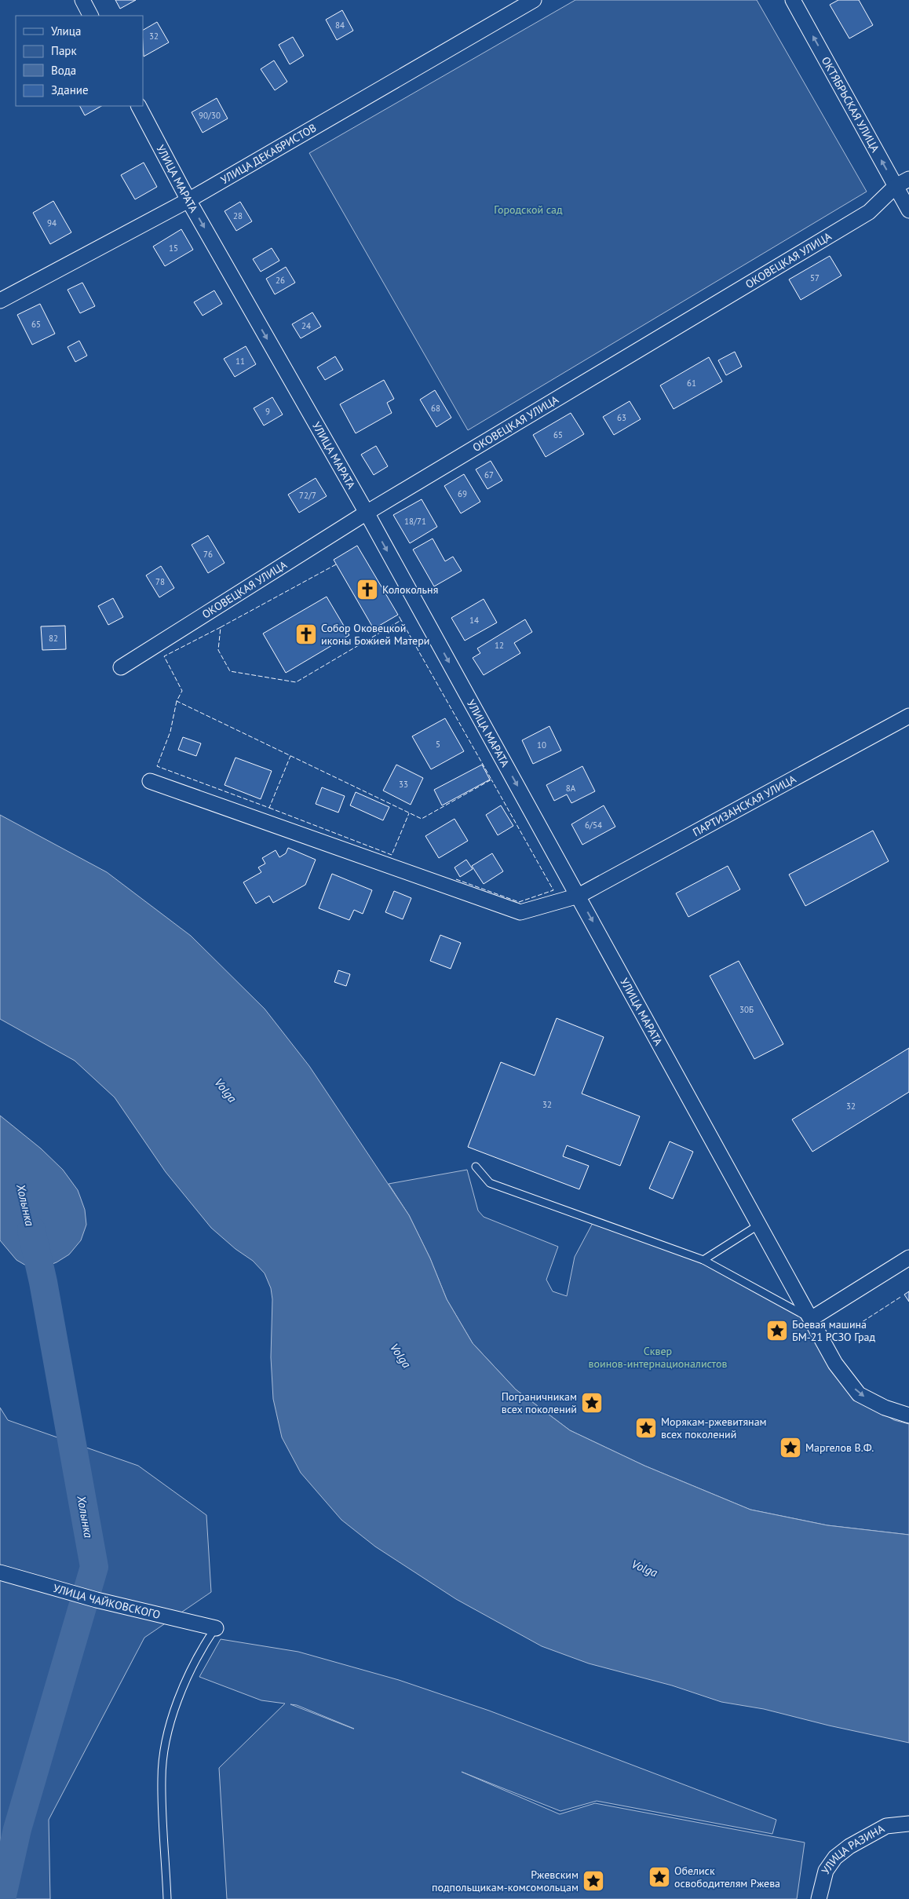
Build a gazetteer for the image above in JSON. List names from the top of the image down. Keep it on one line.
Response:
{"streets":{"street":["ОКТЯБРЬСКАЯ УЛИЦА","УЛИЦА ДЕКАБРИСТОВ","УЛИЦА МАРАТА","ОКОВЕЦКАЯ УЛИЦА","ПАРТИЗАНСКАЯ УЛИЦА","УЛИЦА ЧАЙКОВСКОГО","УЛИЦА РАЗИНА"]},"crossings":[["ОКТЯБРЬСКАЯ УЛИЦА","ОКОВЕЦКАЯ УЛИЦА"],["УЛИЦА ДЕКАБРИСТОВ","УЛИЦА МАРАТА"],["УЛИЦА МАРАТА","ОКОВЕЦКАЯ УЛИЦА"],["УЛИЦА МАРАТА","ПАРТИЗАНСКАЯ УЛИЦА"]],"one_way":["ОКТЯБРЬСКАЯ УЛИЦА","УЛИЦА МАРАТА"],"water":["Volga","Холынка"],"parks":["Городской сад","Сквер воинов-интернационалистов"],"places":{"church":["Колокольня","Собор Оковецкой иконы Божией Матери"],"place":["Боевая машина БМ-21 РСЗО Град","Пограничникам всех поколений","Морякам-ржевитянам всех поколений","Маргелов В.Ф.","Обелиск освободителям Ржева","Ржевским подпольщикам-комсомольцам"]},"house_numbers":["84","32","90/30","28","94","15","57","26","65","24","11","61","68","9","63","65","67","69","72/7","18/71","76","78","14","82","12","5","10","33","8А","6/54","30Б","32","32"],"legend":["Улица","Парк","Вода","Здание"]}
